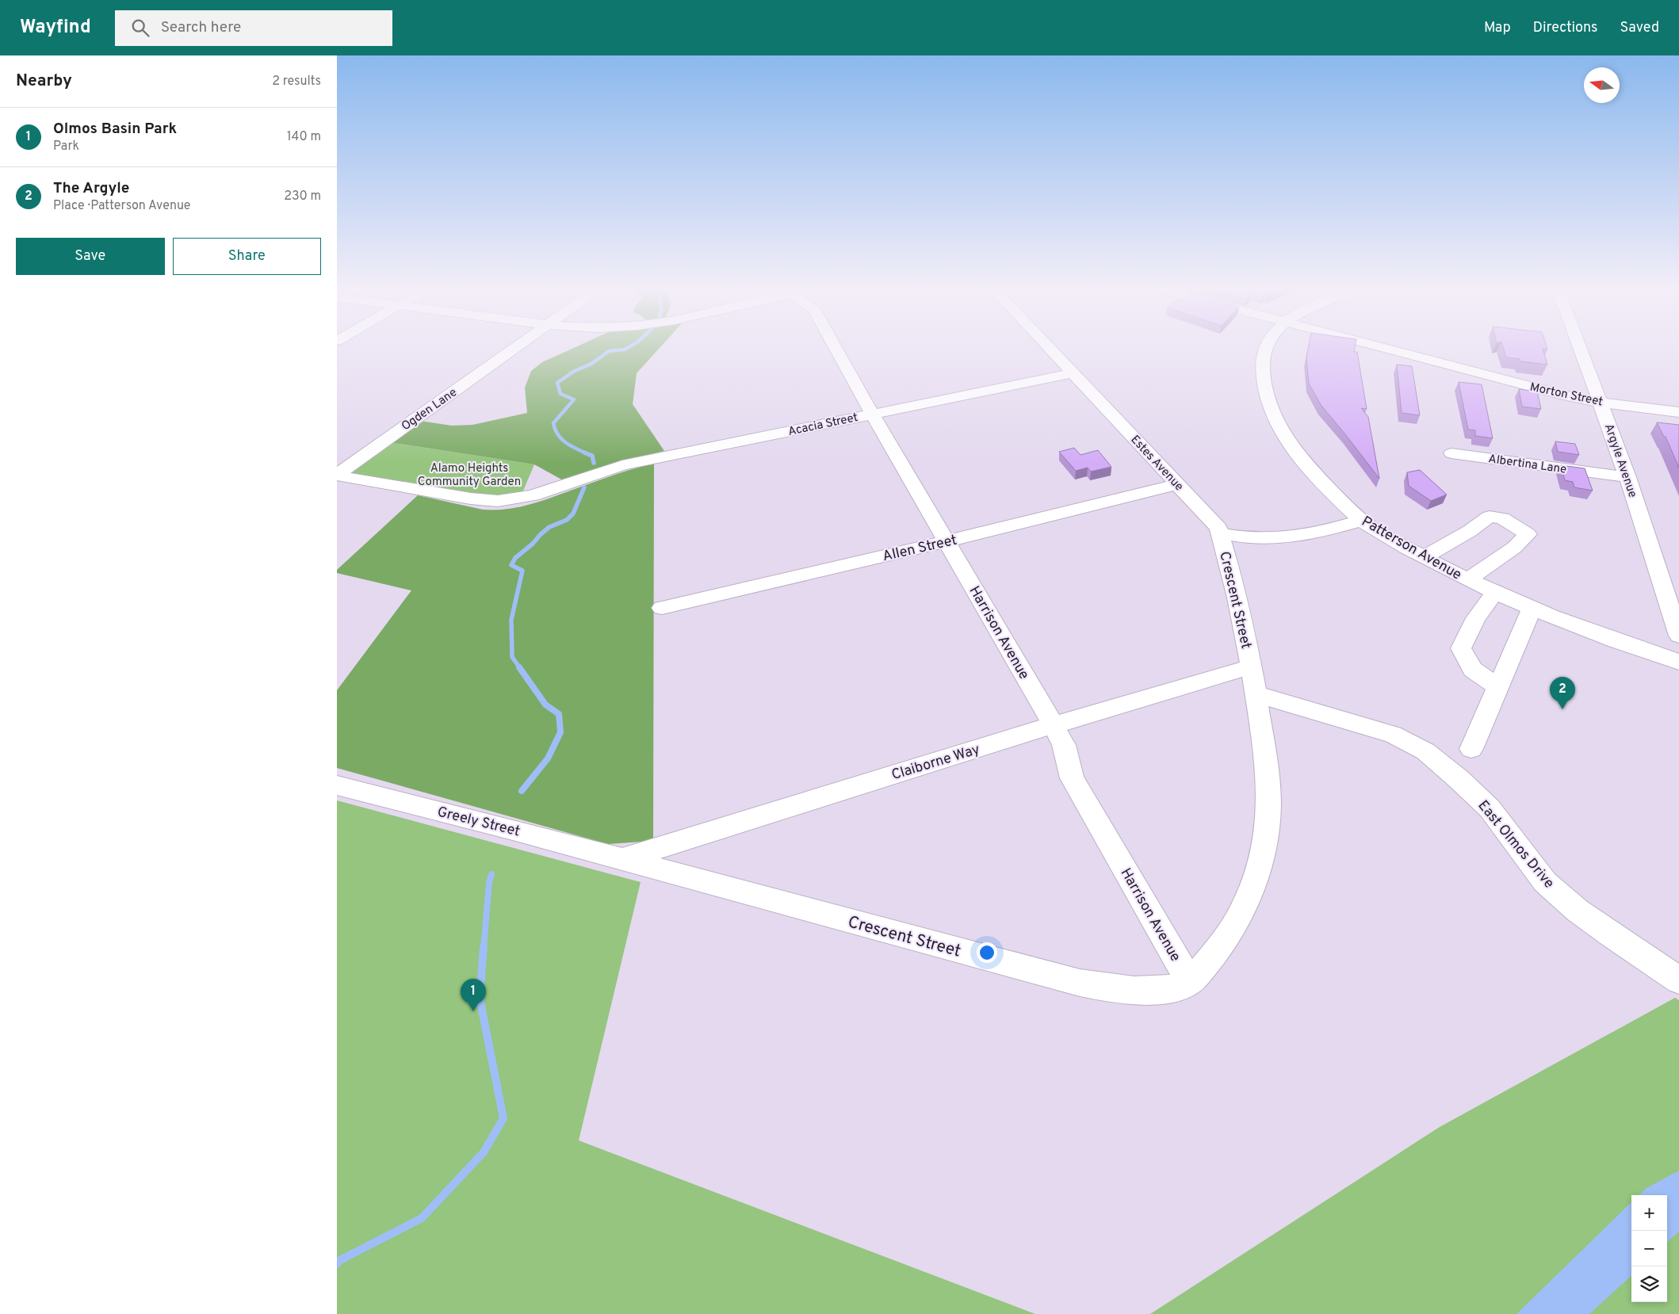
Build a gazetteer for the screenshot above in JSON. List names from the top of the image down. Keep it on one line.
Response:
{"streets":{"street":["Morton Street","Ogden Lane","Acacia Street","Argyle Avenue","Estes Avenue","Albertina Lane","Allen Street","Patterson Avenue","Crescent Street","Harrison Avenue","Claiborne Way","Greely Street","East Olmos Drive"]},"crossings":[["Morton Street","Argyle Avenue"],["Ogden Lane","Acacia Street"],["Acacia Street","Estes Avenue"],["Acacia Street","Harrison Avenue"],["Argyle Avenue","Albertina Lane"],["Estes Avenue","Allen Street"],["Estes Avenue","Crescent Street"],["Allen Street","Harrison Avenue"],["Crescent Street","Harrison Avenue"],["Crescent Street","Claiborne Way"],["Crescent Street","Greely Street"],["Crescent Street","East Olmos Drive"],["Harrison Avenue","Claiborne Way"],["Claiborne Way","Greely Street"]],"parks":["Alamo Heights Community Garden"],"north":"left","page":{"header":"Wayfind","search":"Search here","nav":["Map","Directions","Saved"],"heading":["Nearby","2 results"],"list":[{"mark":"1","name":"Olmos Basin Park","note":"Park","value":"140 m"},{"mark":"2","name":"The Argyle","note":"Place · Patterson Avenue","value":"230 m"}],"buttons":["Save","Share"],"pins":["2","1"],"map_buttons":["+","−"]}}
